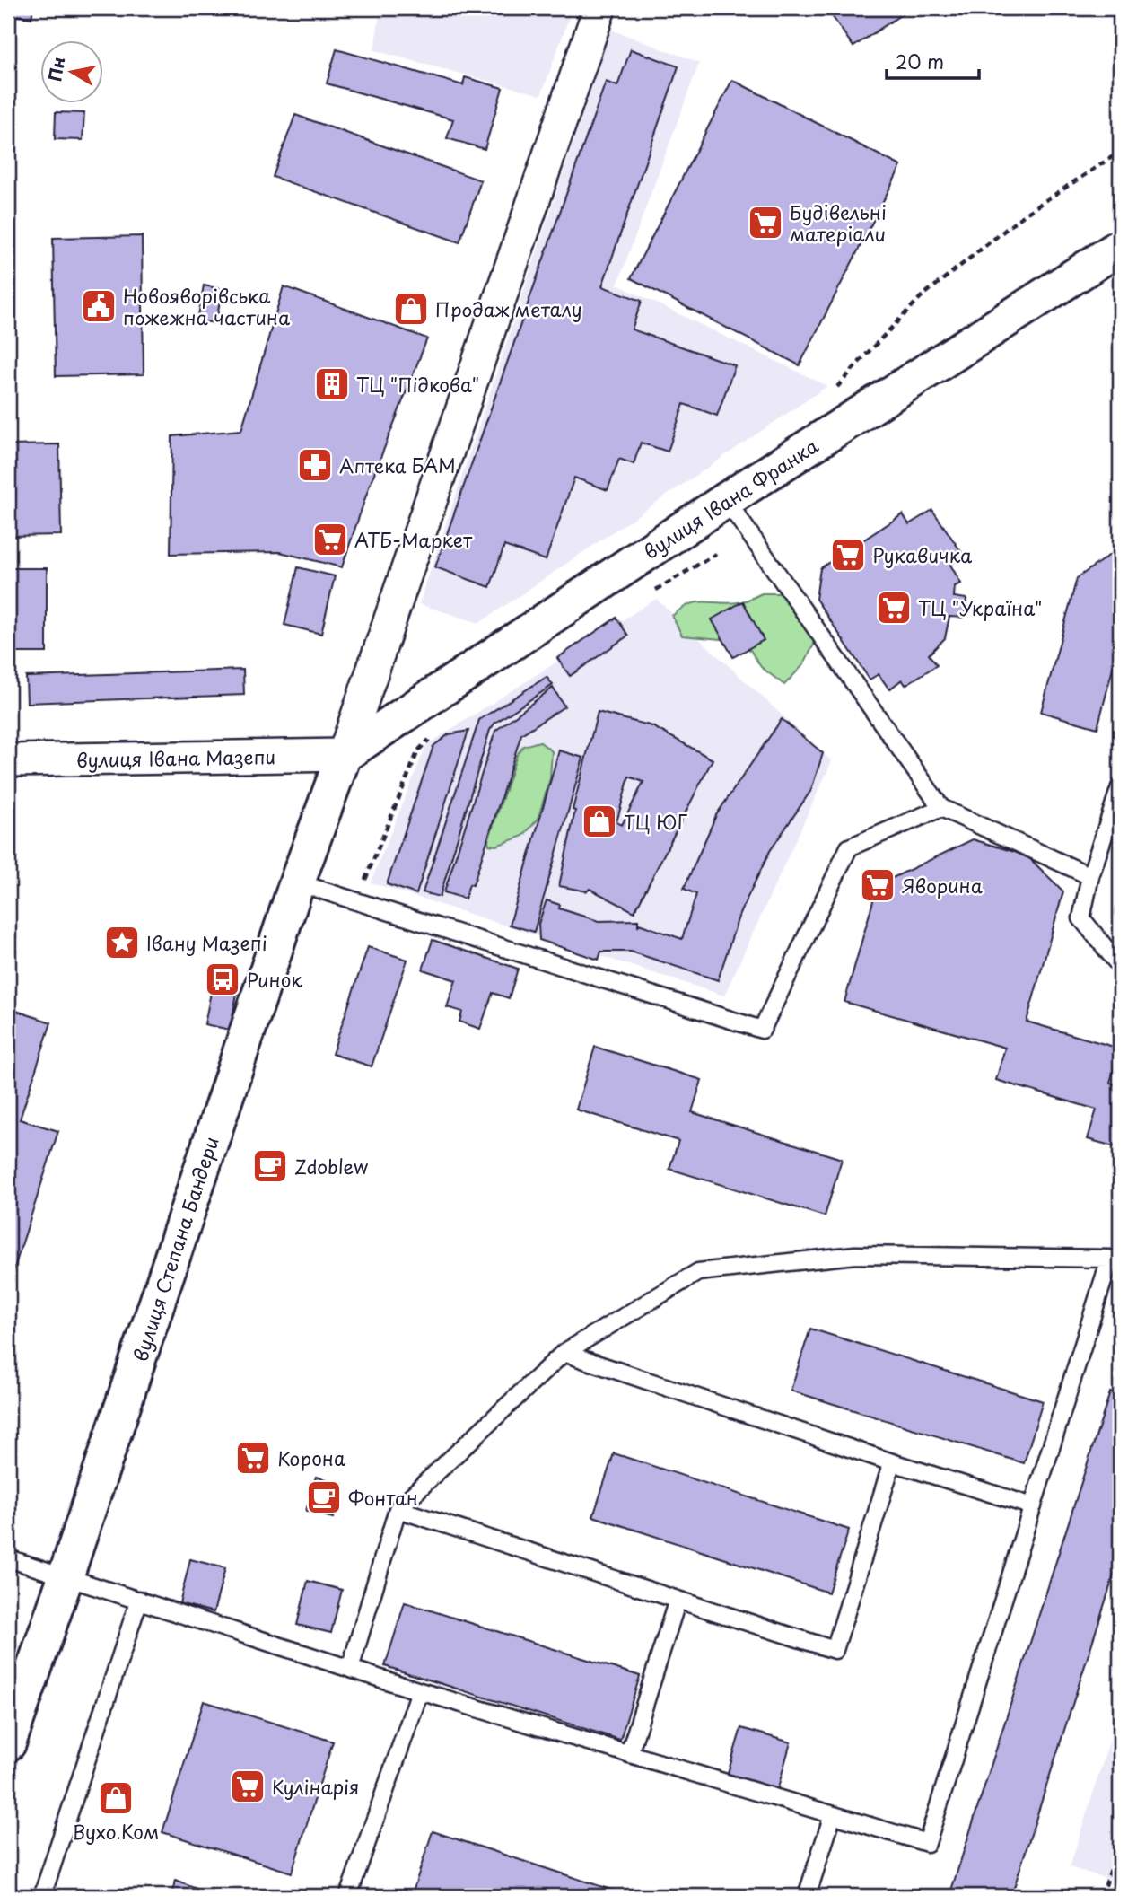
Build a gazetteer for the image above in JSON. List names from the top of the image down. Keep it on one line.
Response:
{"streets":{"street":["вулиця Івана Франка","вулиця Івана Мазепи","вулиця Степана Бандери"]},"crossings":[["вулиця Івана Франка","вулиця Івана Мазепи"],["вулиця Івана Франка","вулиця Степана Бандери"],["вулиця Івана Мазепи","вулиця Степана Бандери"]],"places":{"supermarket":["Будівельні матеріали","АТБ-Маркет","Рукавичка","ТЦ \"Україна\"","Яворина","Корона","Кулінарія"],"public building":["Новояворівська пожежна частина"],"shop":["Продаж металу","ТЦ ЮГ","Вухо.Ком"],"building":["ТЦ \"Підкова\""],"pharmacy":["Аптека БАМ"],"place":["Івану Мазепі"],"bus stop":["Ринок"],"cafe":["Zdoblew","Фонтан"]},"scale_bar":"20 m","north":"left"}
